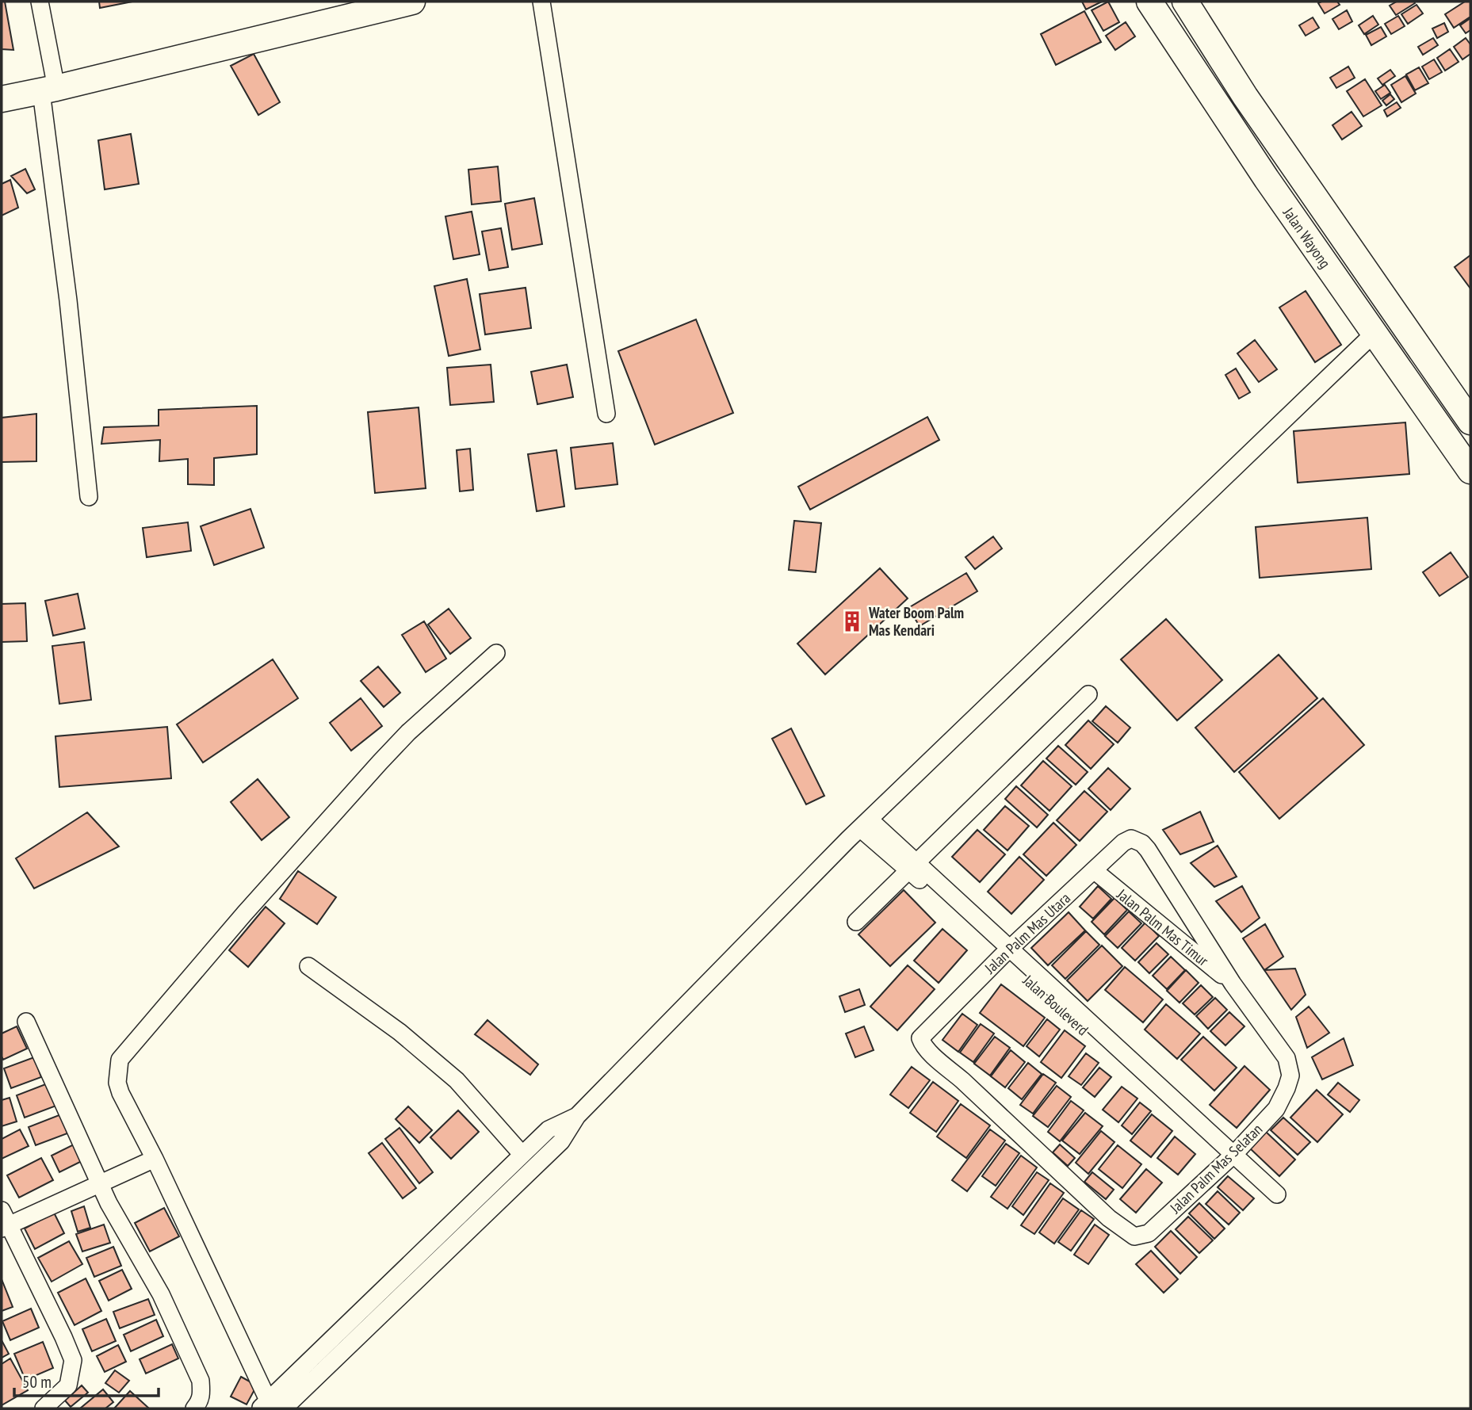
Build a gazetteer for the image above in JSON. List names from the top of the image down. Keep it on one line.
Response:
{"streets":{"main road":["Jalan Wayong"],"street":["Jalan Palm Mas Timur","Jalan Palm Mas Utara","Jalan Bouleverd","Jalan Palm Mas Selatan"]},"crossings":[["Jalan Palm Mas Timur","Jalan Palm Mas Utara"],["Jalan Palm Mas Utara","Jalan Bouleverd"],["Jalan Palm Mas Utara","Jalan Palm Mas Selatan"],["Jalan Bouleverd","Jalan Palm Mas Selatan"]],"places":{"building":["Water Boom Palm Mas Kendari"]},"scale_bar":"50 m"}
